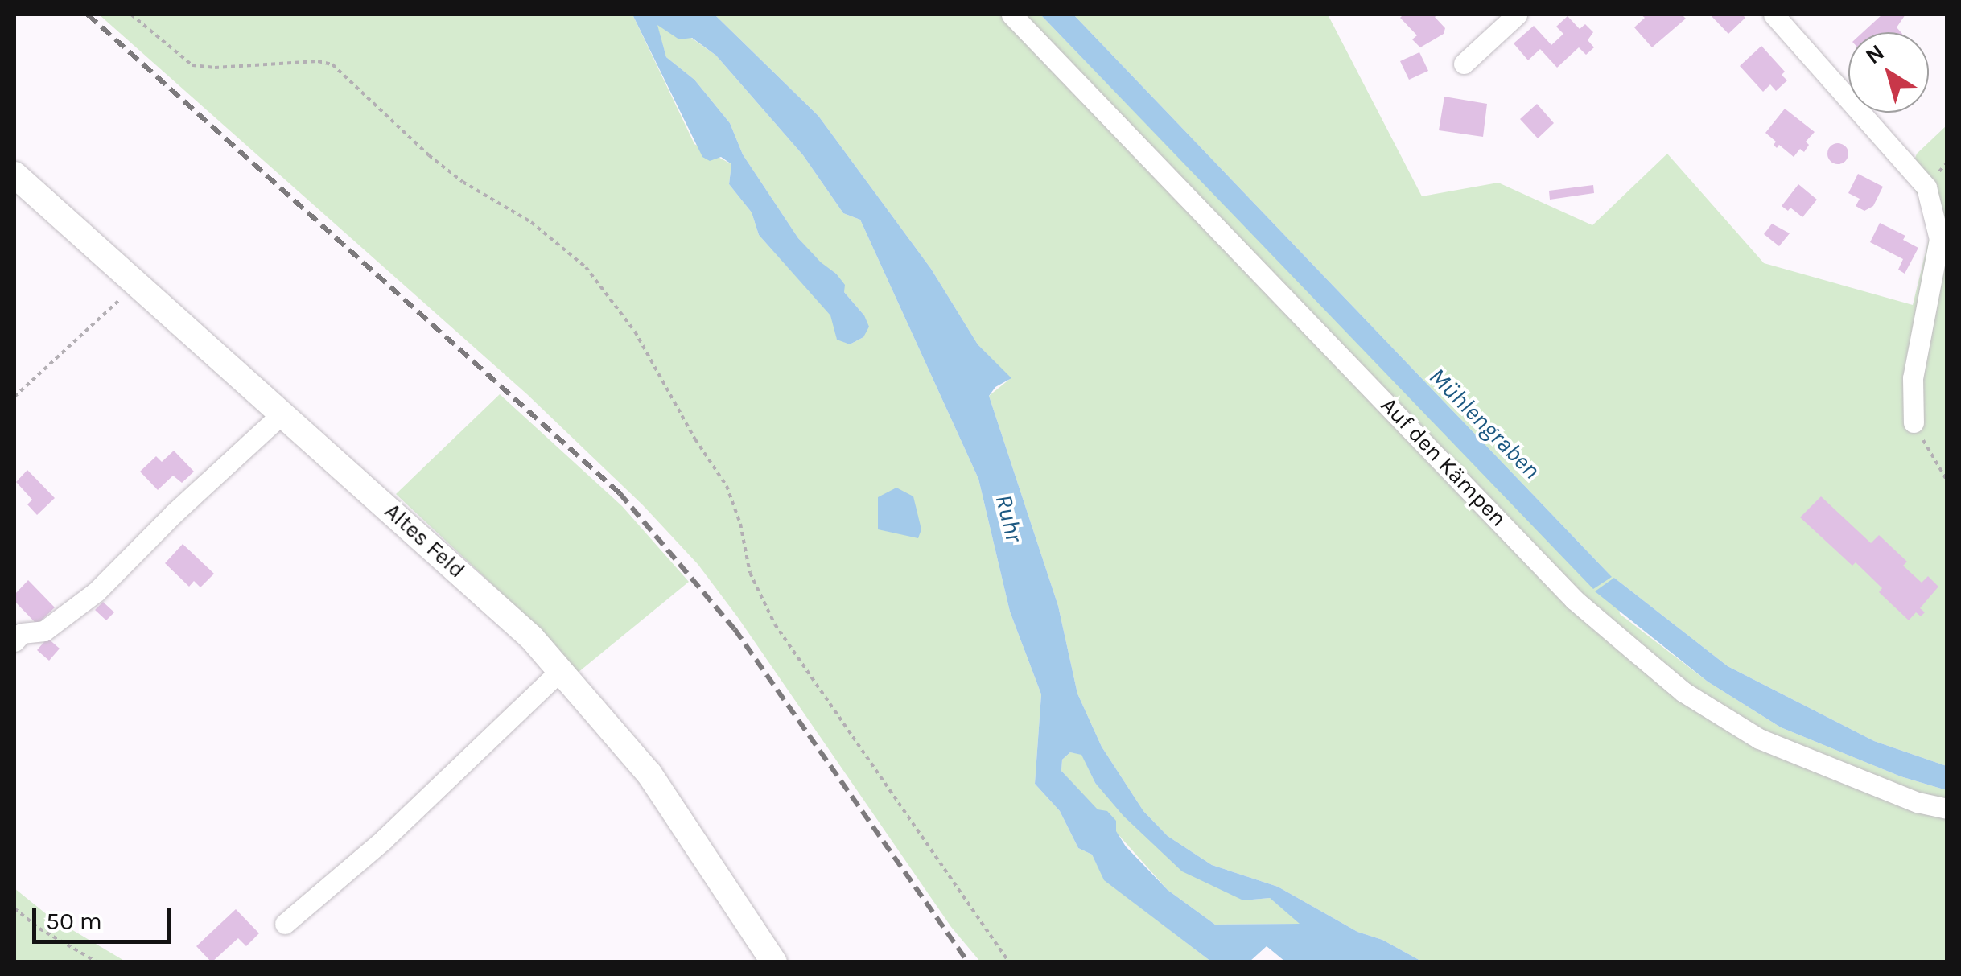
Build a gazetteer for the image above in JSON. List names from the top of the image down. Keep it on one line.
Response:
{"streets":{"main road":["Altes Feld"],"street":["Auf den Kämpen"]},"water":["Mühlengraben","Ruhr"],"scale_bar":"50 m","north":"top left"}
